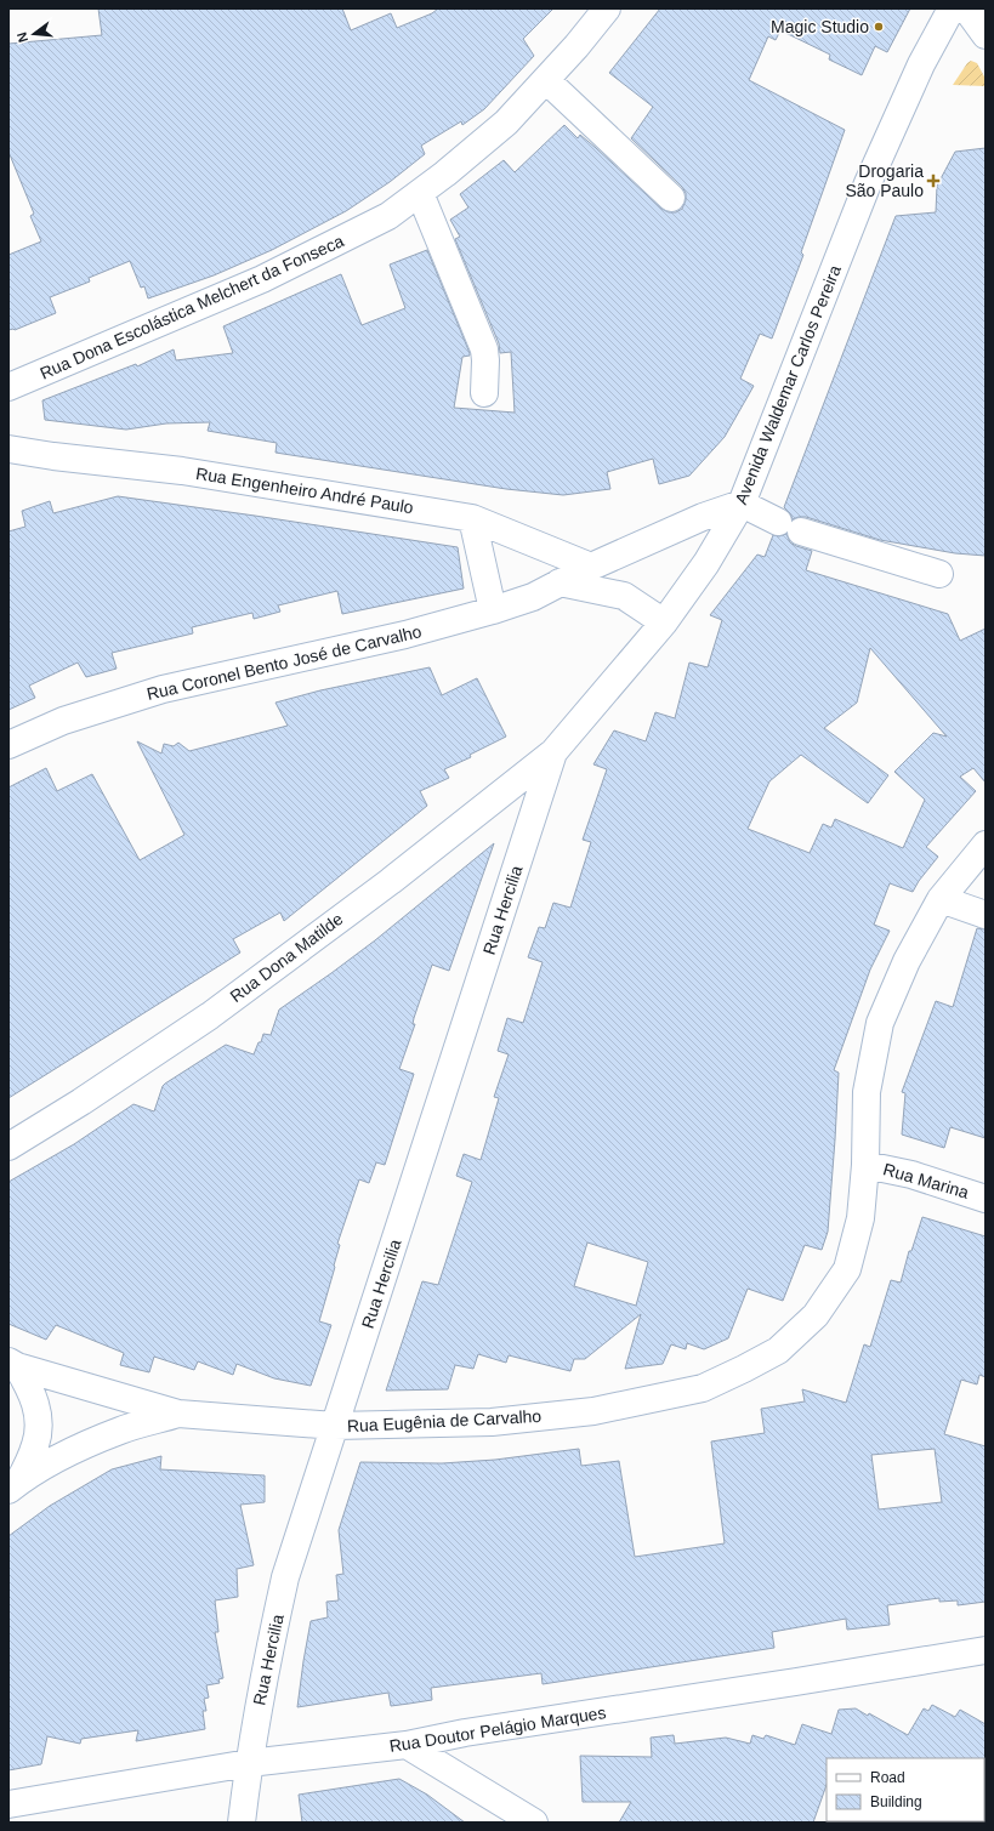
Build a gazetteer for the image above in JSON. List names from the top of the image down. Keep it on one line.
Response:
{"streets":{"street":["Rua Dona Escolástica Melchert da Fonseca","Avenida Waldemar Carlos Pereira","Rua Engenheiro André Paulo","Rua Coronel Bento José de Carvalho","Rua Hercilia","Rua Dona Matilde","Rua Marina","Rua Eugênia de Carvalho","Rua Doutor Pelágio Marques"]},"crossings":[["Avenida Waldemar Carlos Pereira","Rua Coronel Bento José de Carvalho"],["Avenida Waldemar Carlos Pereira","Rua Hercilia"],["Avenida Waldemar Carlos Pereira","Rua Dona Matilde"],["Rua Engenheiro André Paulo","Rua Coronel Bento José de Carvalho"],["Rua Hercilia","Rua Dona Matilde"],["Rua Hercilia","Rua Eugênia de Carvalho"],["Rua Hercilia","Rua Doutor Pelágio Marques"],["Rua Marina","Rua Eugênia de Carvalho"]],"places":{"other":["Magic Studio"],"health":["Drogaria São Paulo"]},"legend":["Road","Building"],"north":"left"}
